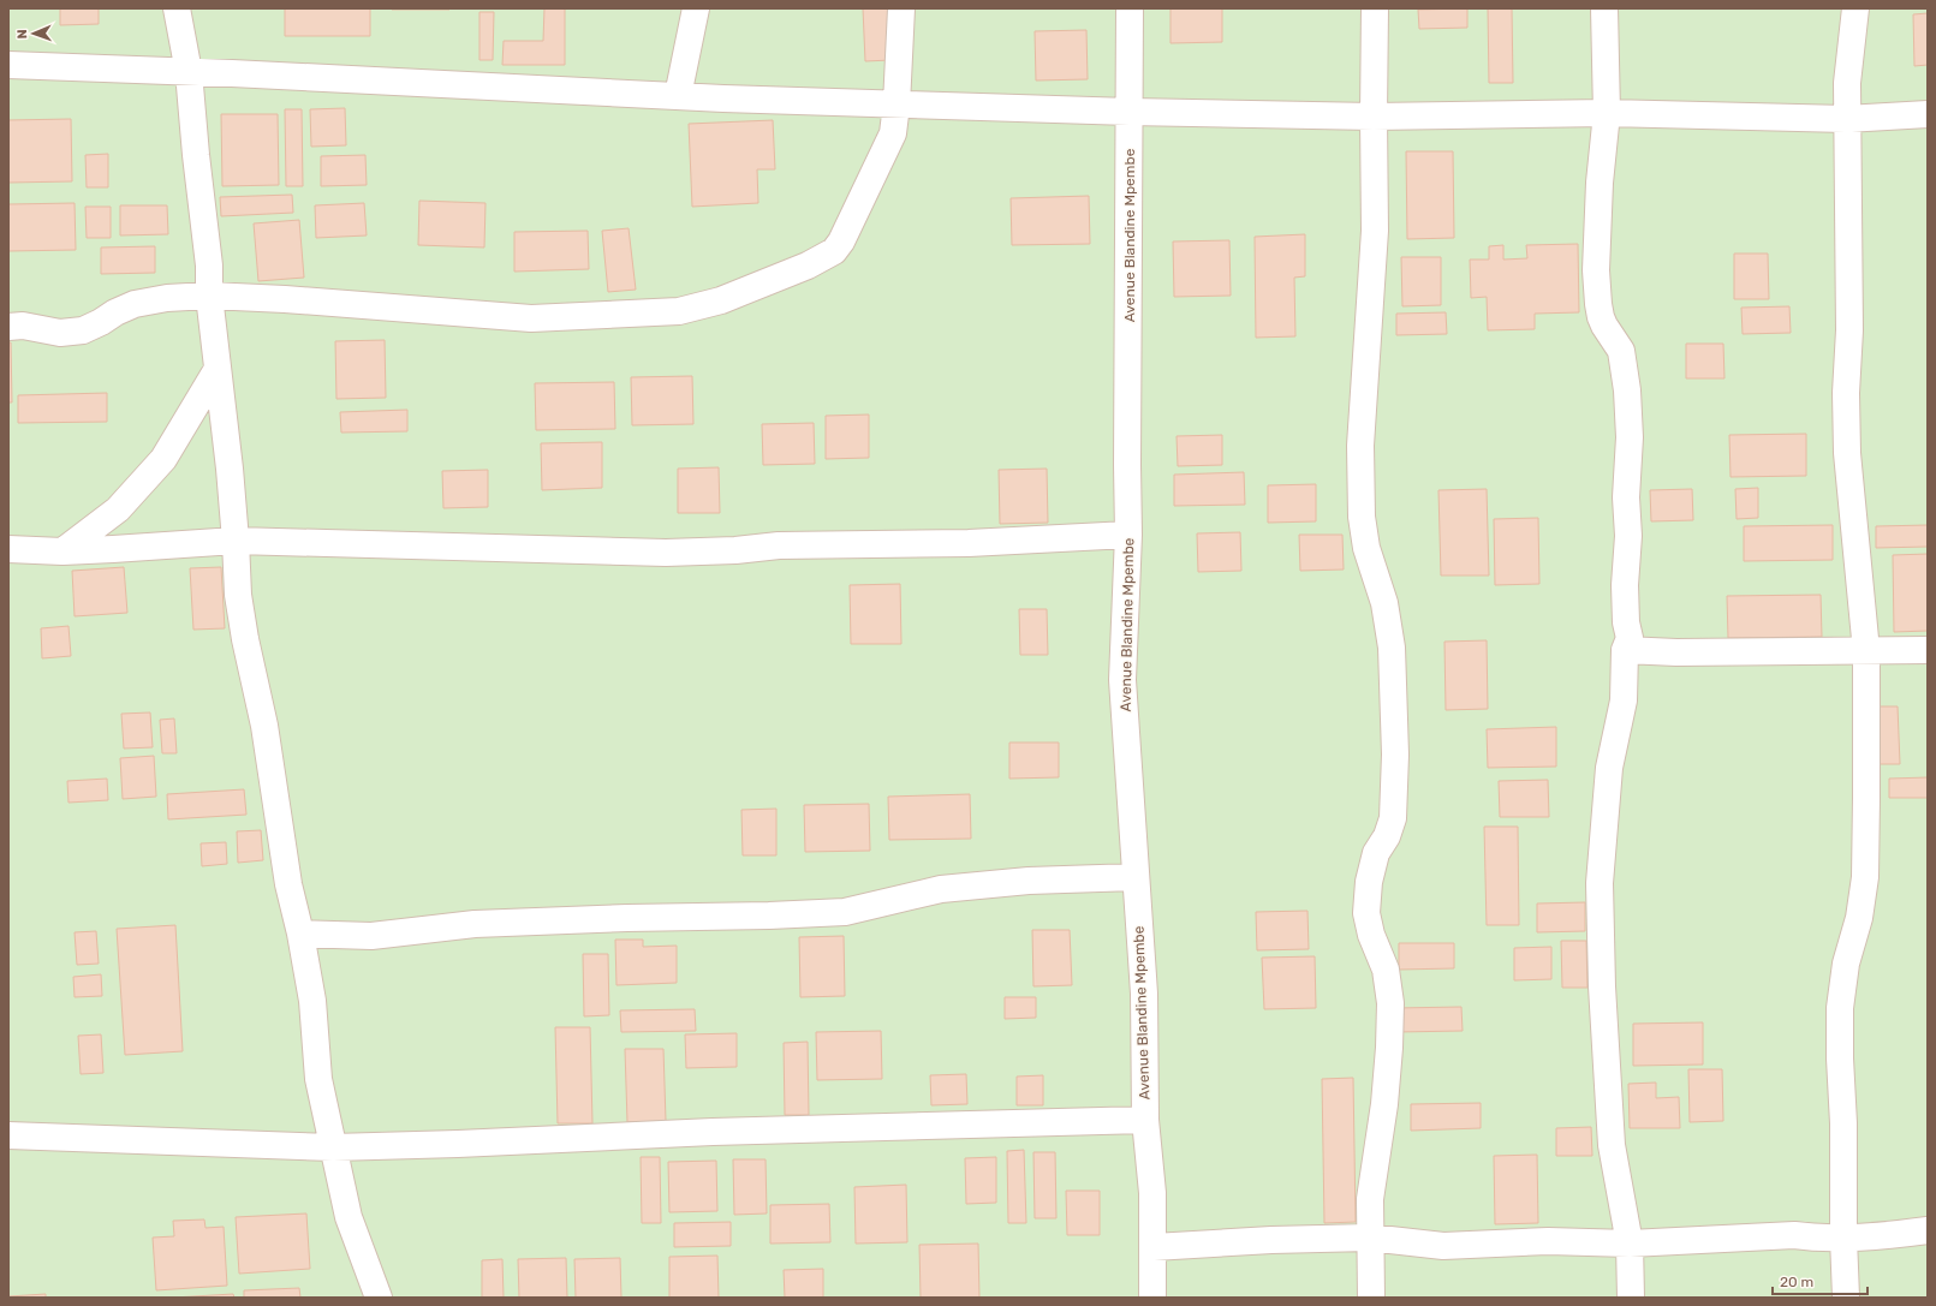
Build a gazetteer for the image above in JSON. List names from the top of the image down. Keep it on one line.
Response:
{"streets":{"street":["Avenue Blandine Mpembe"]},"scale_bar":"20 m","north":"left"}
